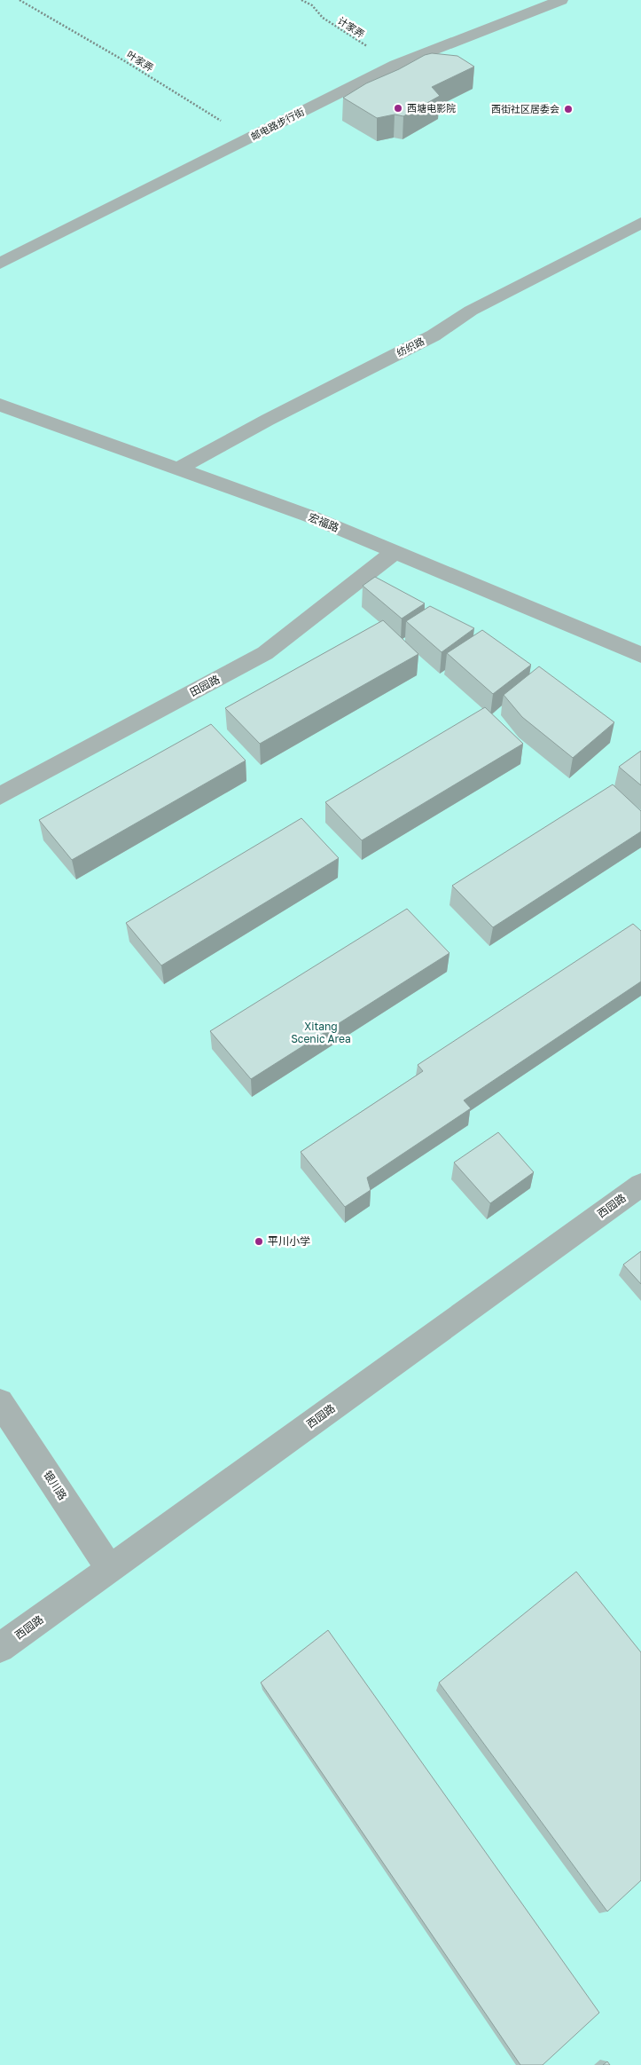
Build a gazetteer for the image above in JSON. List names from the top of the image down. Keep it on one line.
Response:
{"streets":{"street":["邮电路步行街","纺织路","宏福路","田园路","西园路","银川路"],"path":["计家弄","叶家弄"]},"crossings":[["计家弄","邮电路步行街"],["叶家弄","邮电路步行街"],["纺织路","宏福路"],["宏福路","田园路"],["西园路","银川路"]],"parks":["Xitang Scenic Area"],"places":["西塘电影院","西街社区居委会","平川小学"]}
